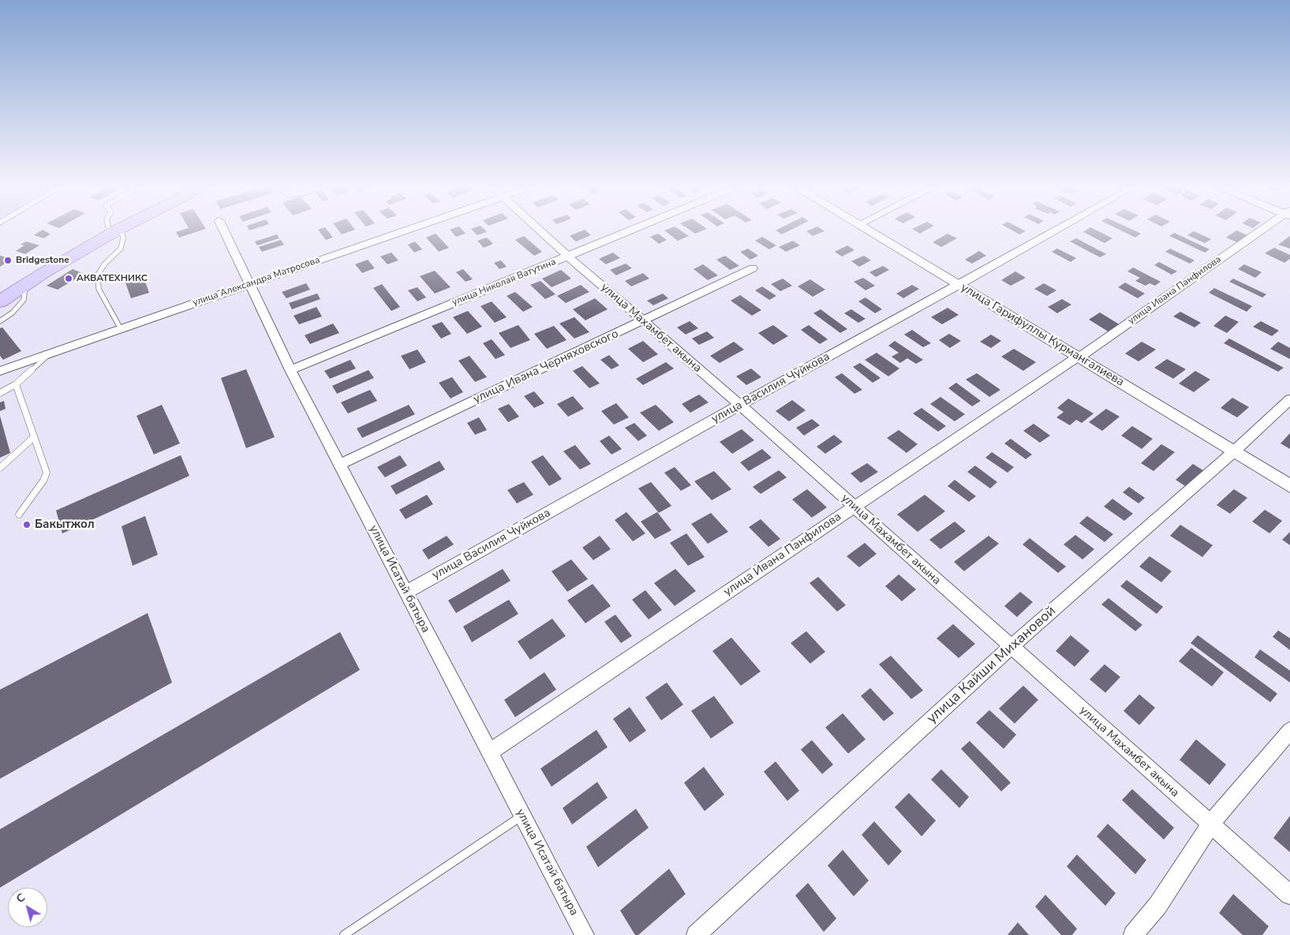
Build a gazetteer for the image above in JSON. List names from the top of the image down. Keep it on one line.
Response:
{"streets":{"street":["улица Александра Матросова","улица Николая Ватутина","улица Ивана Панфилова","улица Махамбет акына","улица Гарифуллы Курмангалиева","улица Ивана Черняховского","улица Василия Чуйкова","улица Исатай батыра","улица Кайши Михановой"]},"crossings":[["улица Александра Матросова","улица Исатай батыра"],["улица Николая Ватутина","улица Махамбет акына"],["улица Николая Ватутина","улица Исатай батыра"],["улица Ивана Панфилова","улица Махамбет акына"],["улица Ивана Панфилова","улица Гарифуллы Курмангалиева"],["улица Ивана Панфилова","улица Исатай батыра"],["улица Махамбет акына","улица Ивана Черняховского"],["улица Махамбет акына","улица Василия Чуйкова"],["улица Махамбет акына","улица Кайши Михановой"],["улица Гарифуллы Курмангалиева","улица Василия Чуйкова"],["улица Гарифуллы Курмангалиева","улица Кайши Михановой"],["улица Ивана Черняховского","улица Исатай батыра"],["улица Василия Чуйкова","улица Исатай батыра"]],"places":["Bridgestone","АКВАТЕХНИКС","Бакытжол"],"north":"top left"}
